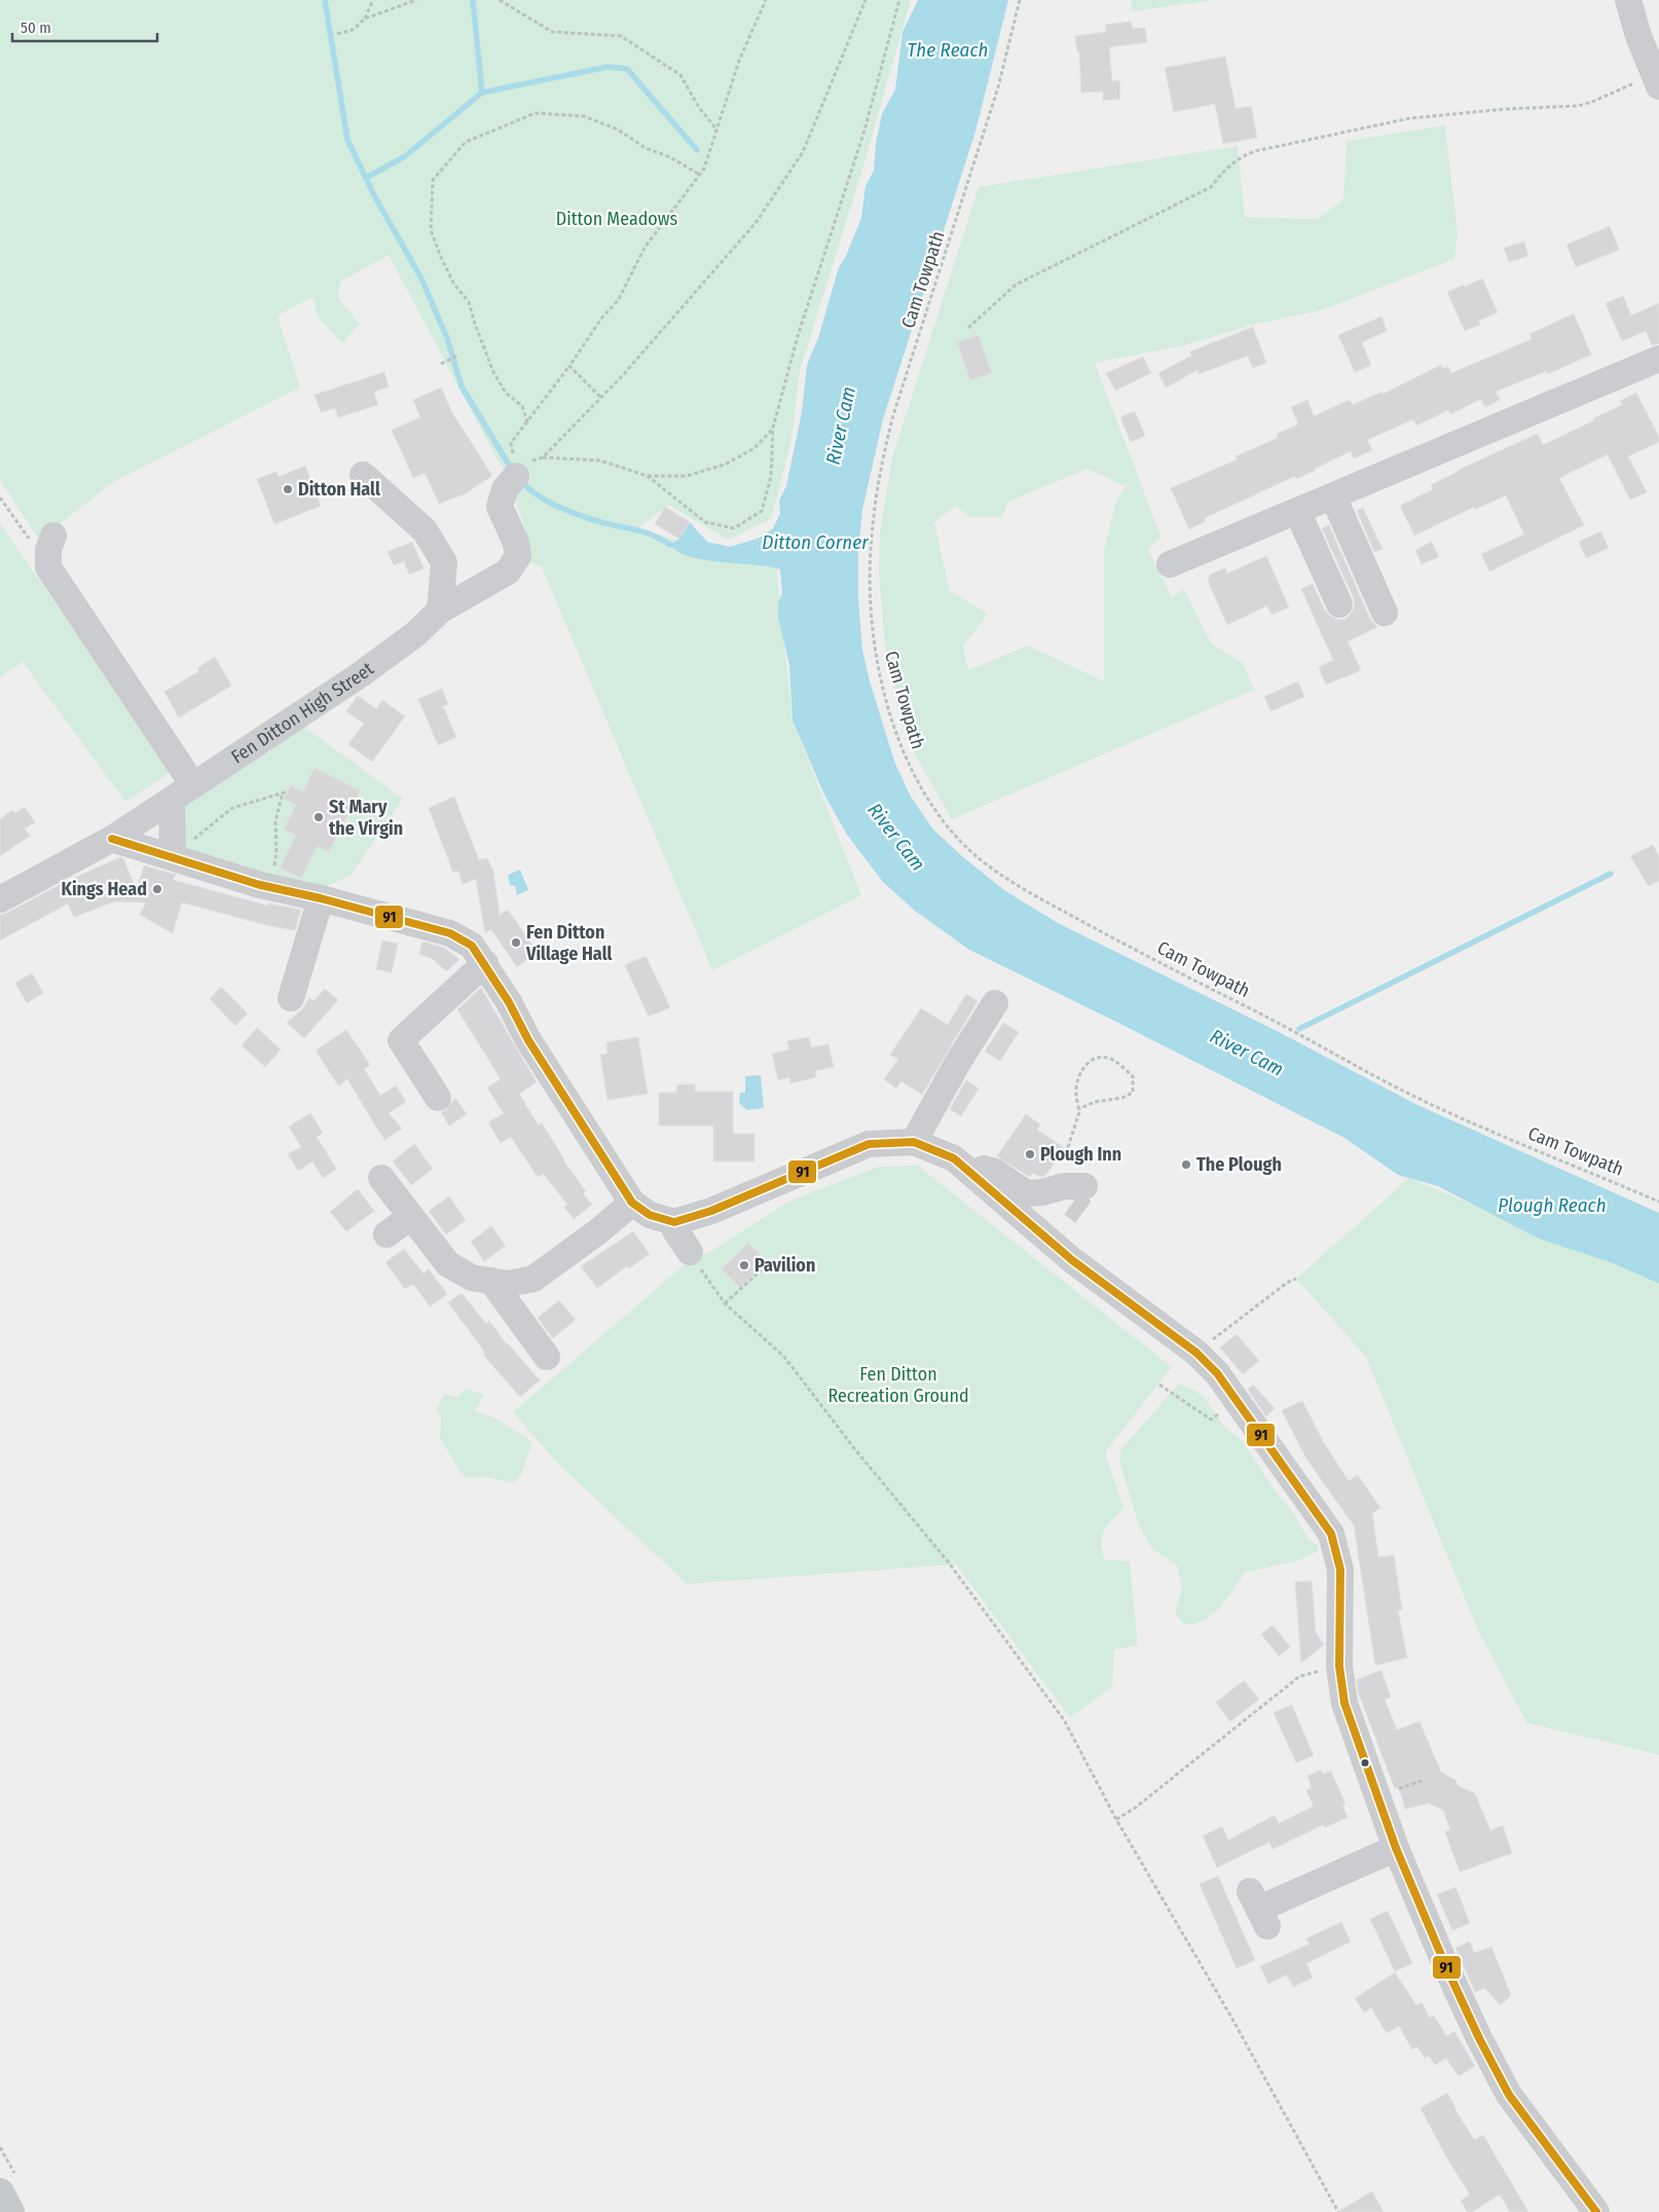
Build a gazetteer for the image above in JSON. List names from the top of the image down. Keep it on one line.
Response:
{"streets":{"street":["Fen Ditton High Street"],"path":["Cam Towpath"]},"water":["The Reach","River Cam","Ditton Corner","Plough Reach"],"parks":["Ditton Meadows","Fen Ditton Recreation Ground"],"places":["Ditton Hall","St Mary the Virgin","Kings Head","Fen Ditton Village Hall","Plough Inn","The Plough","Pavilion"],"lines":["transit line 91"],"scale_bar":"50 m"}
